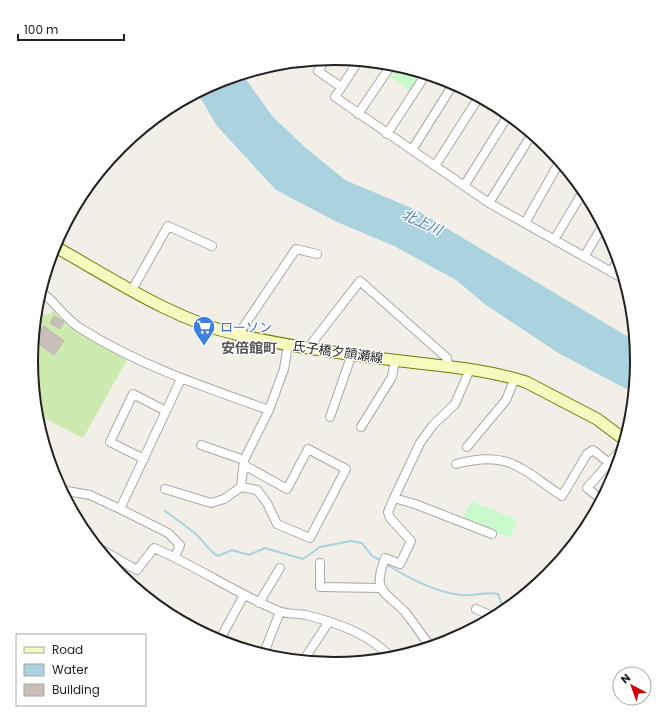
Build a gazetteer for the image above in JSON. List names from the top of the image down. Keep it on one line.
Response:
{"streets":{"main road":["氏子橋夕顔瀬線"]},"districts":["安倍館町"],"water":["北上川"],"places":{"supermarket":["ローソン"]},"legend":["Road","Water","Building"],"scale_bar":"100 m","north":"top left"}
